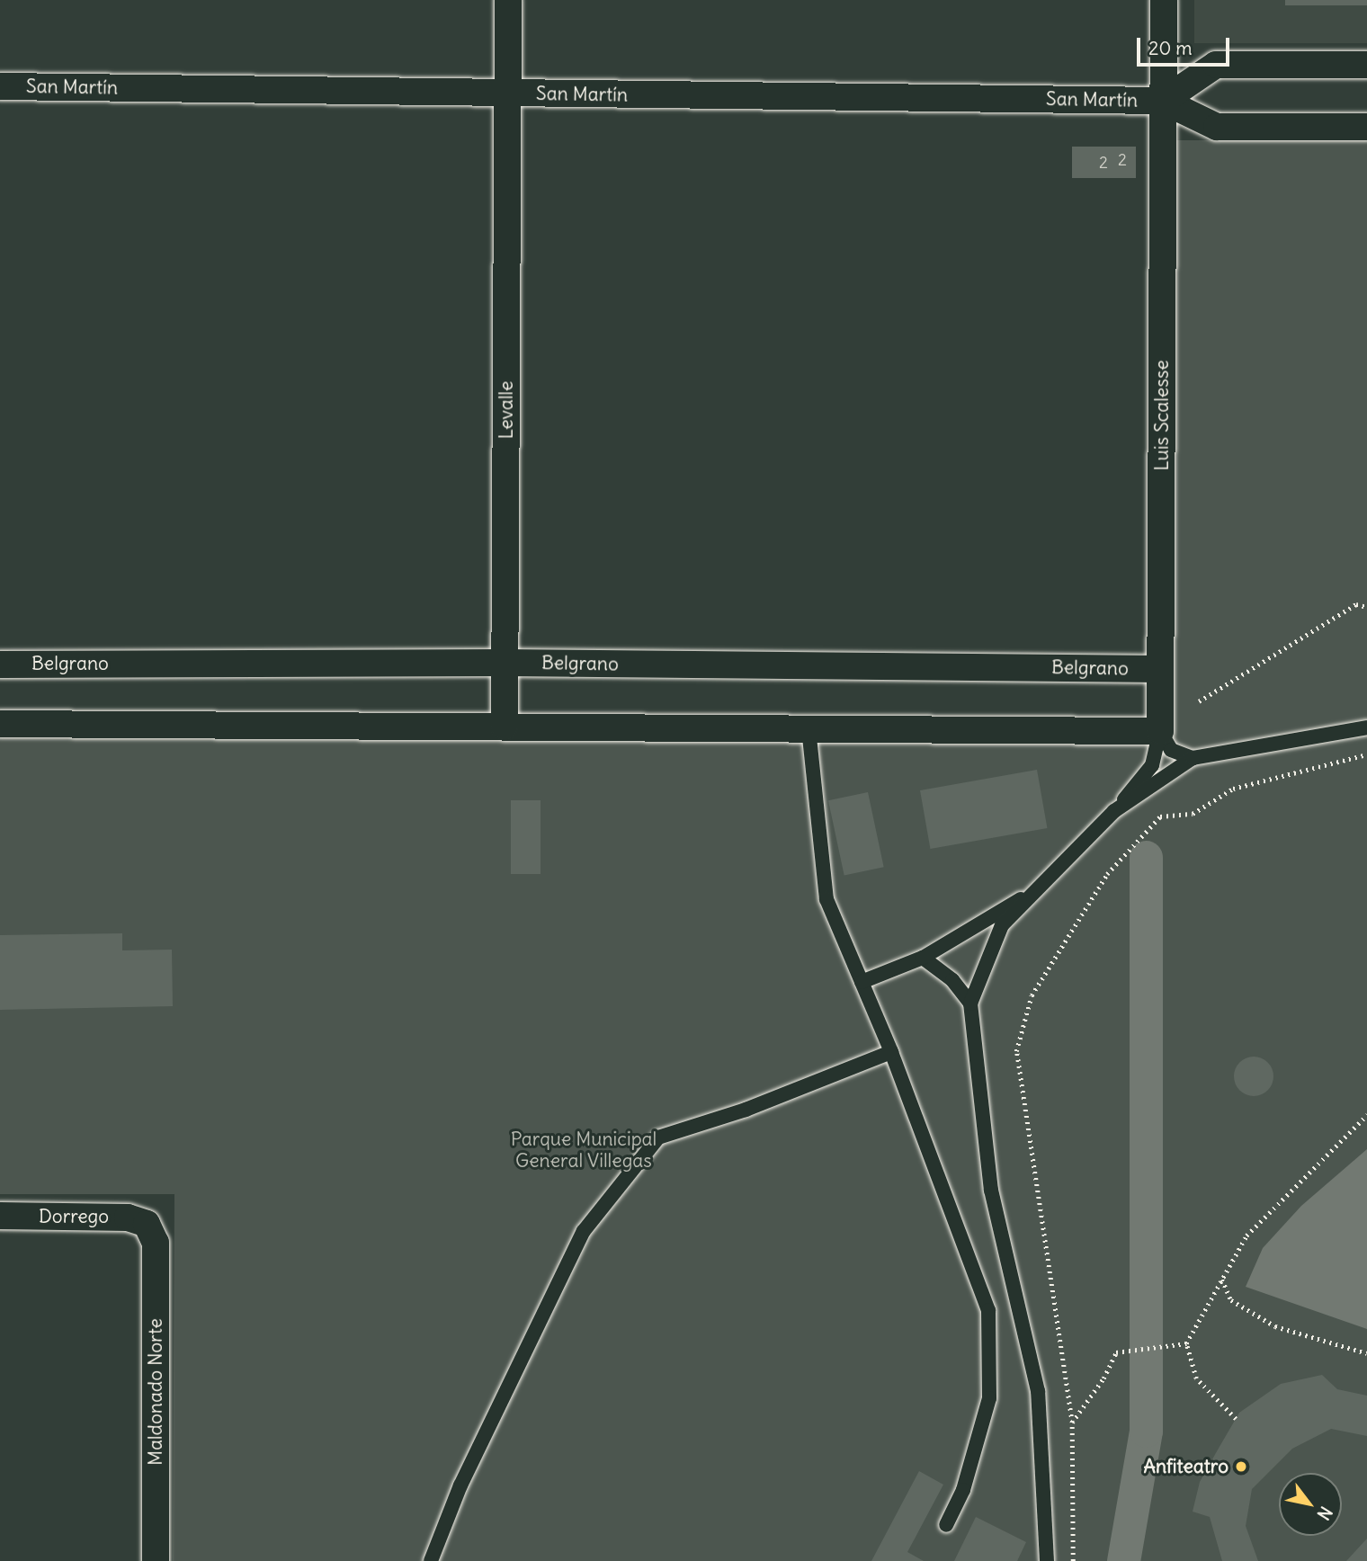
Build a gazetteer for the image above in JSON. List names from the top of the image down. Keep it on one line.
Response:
{"streets":{"street":["San Martín","Levalle","Luis Scalesse","Belgrano","Dorrego","Maldonado Norte"]},"crossings":[["San Martín","Levalle"],["San Martín","Luis Scalesse"],["Levalle","Belgrano"],["Luis Scalesse","Belgrano"],["Dorrego","Maldonado Norte"]],"parks":["Parque Municipal General Villegas"],"places":["Anfiteatro"],"house_numbers":["2","2"],"scale_bar":"20 m","north":"bottom right"}
